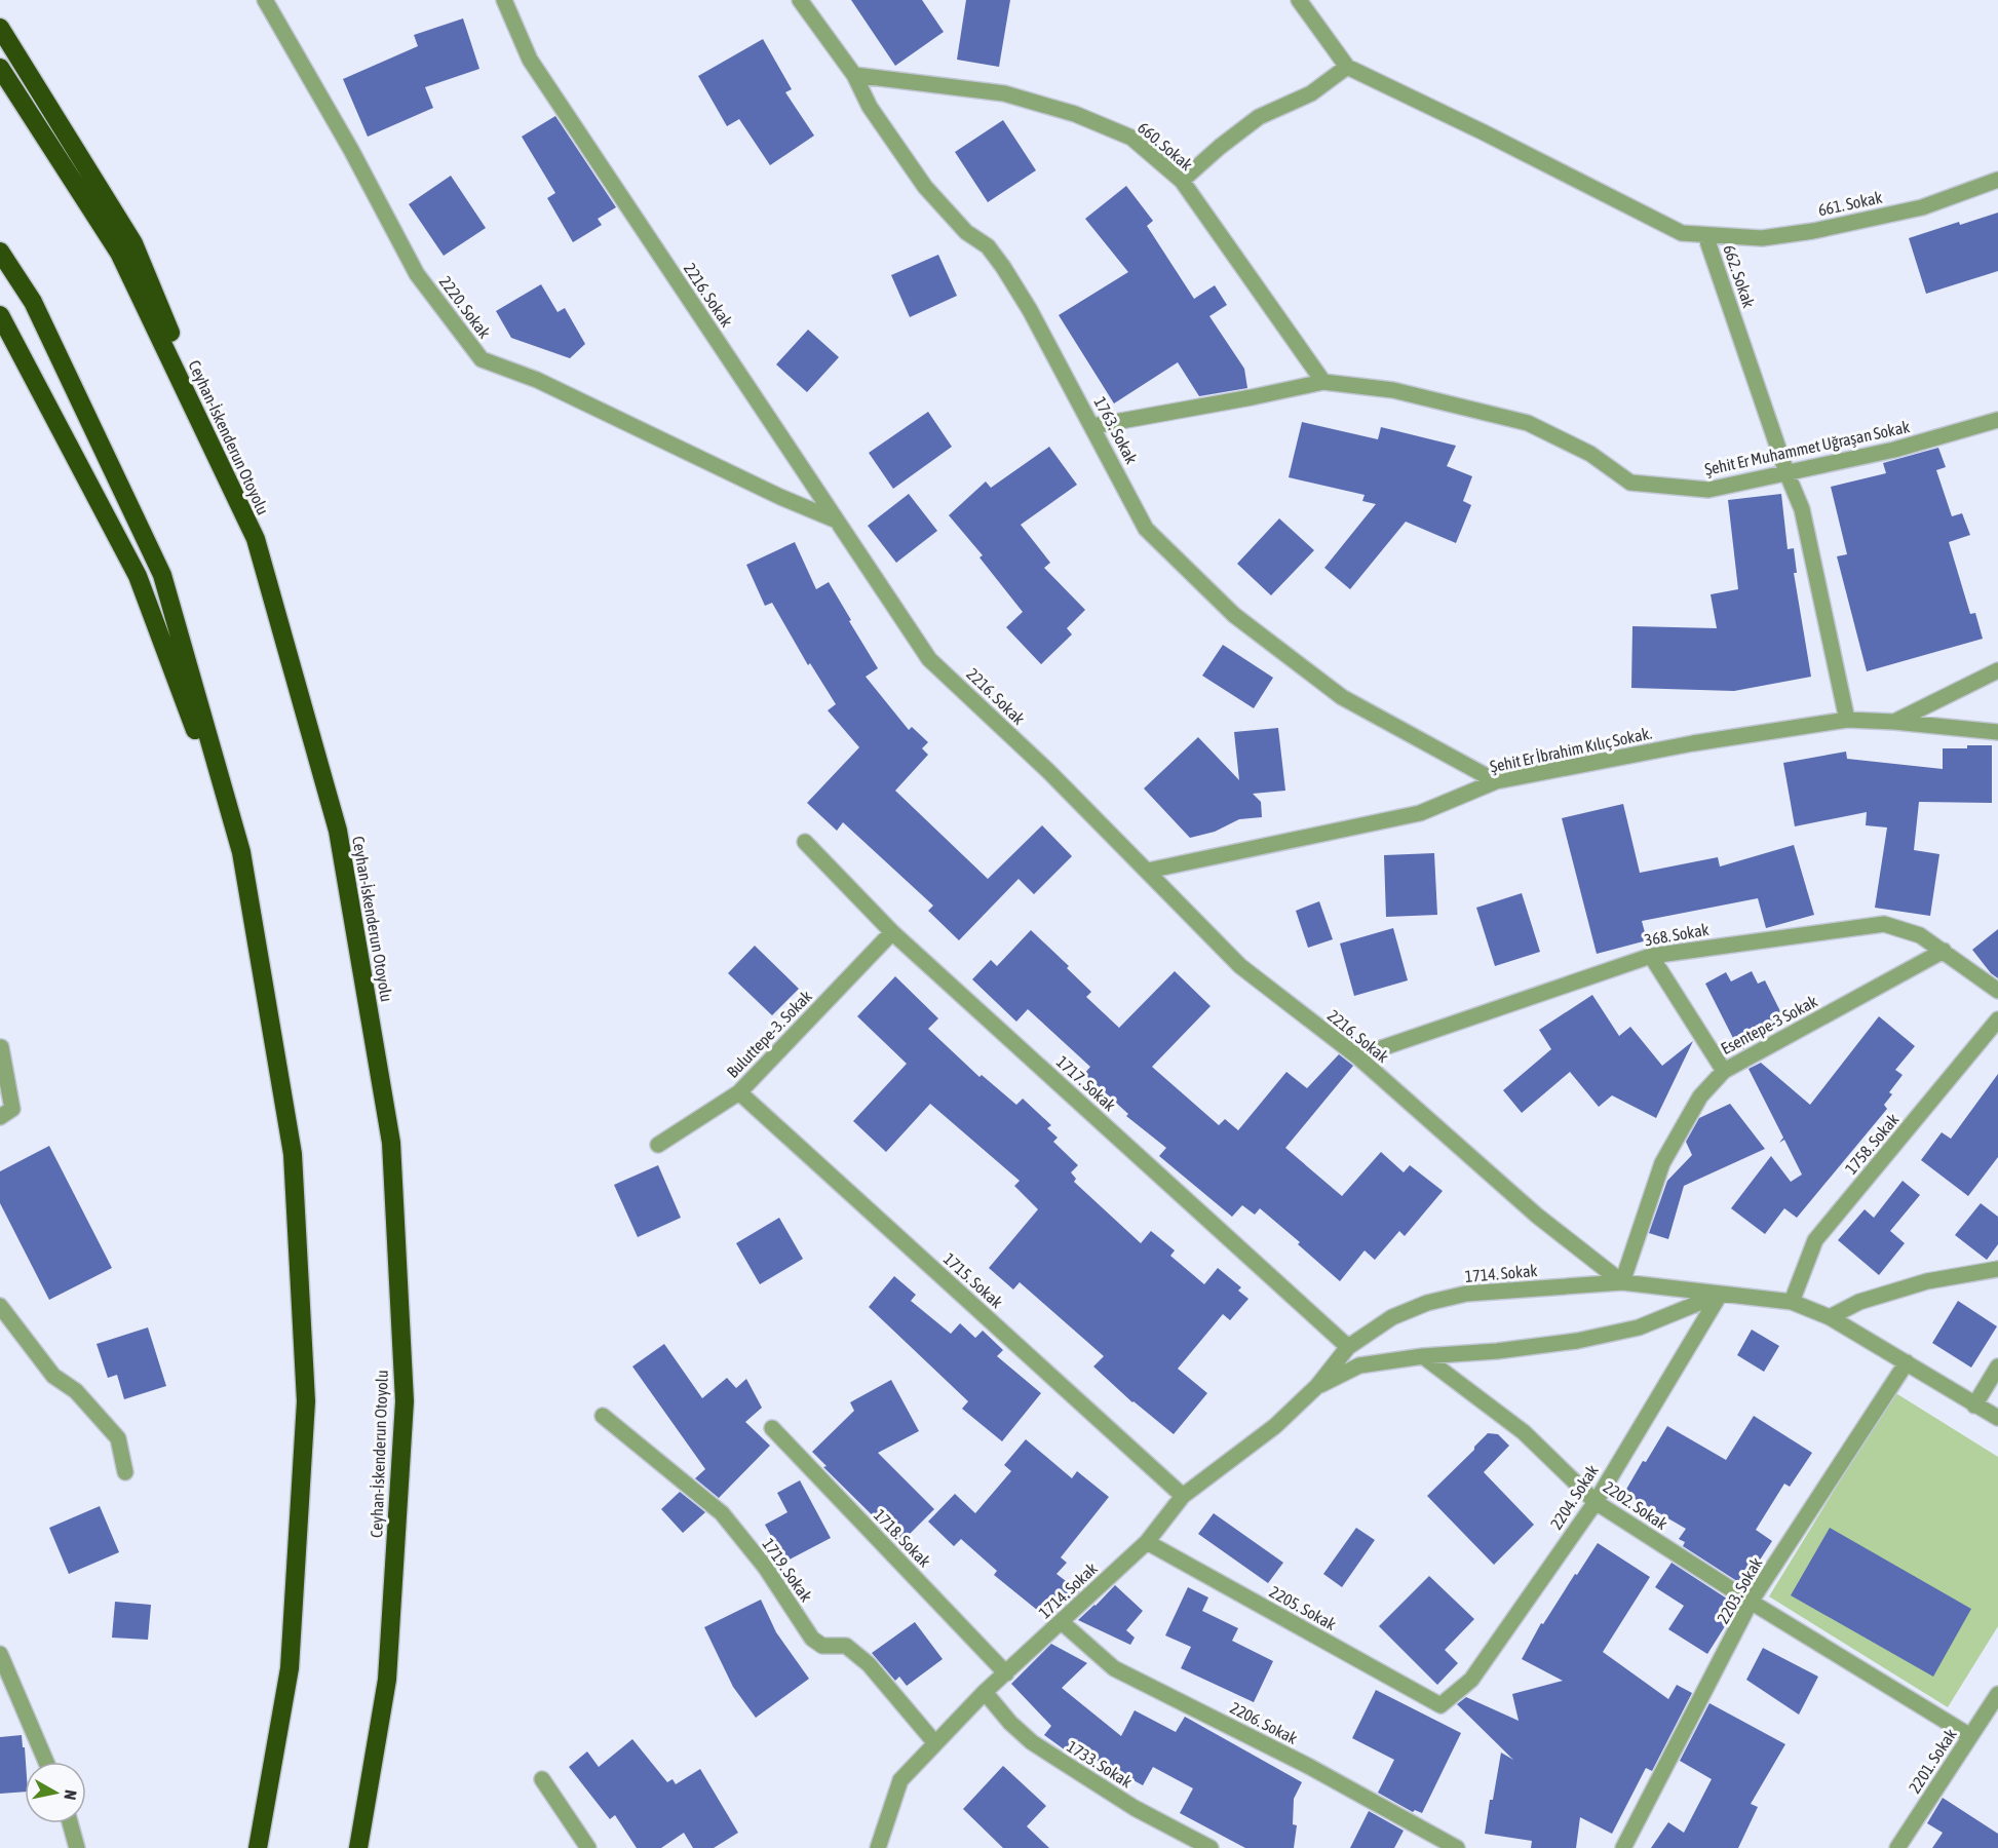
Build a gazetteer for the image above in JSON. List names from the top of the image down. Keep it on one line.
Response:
{"streets":{"highway":["Ceyhan-İskenderun Otoyolu"],"street":["660. Sokak","661. Sokak","662. Sokak","2216. Sokak","2220. Sokak","1763. Sokak","Şehit Er Muhammet Uğraşan Sokak","Şehit Er İbrahim Kılıç Sokak.","368. Sokak","Esentepe-3 Sokak","Buluttepe-3. Sokak","1717. Sokak","1758. Sokak","1714. Sokak","1715. Sokak","2204. Sokak","2202. Sokak","1718. Sokak","1719. Sokak","2203. Sokak","2205. Sokak","2206. Sokak","2201. Sokak","1733. Sokak"]},"crossings":[["660. Sokak","1763. Sokak"],["660. Sokak","Şehit Er Muhammet Uğraşan Sokak"],["661. Sokak","662. Sokak"],["662. Sokak","Şehit Er Muhammet Uğraşan Sokak"],["662. Sokak","Şehit Er İbrahim Kılıç Sokak."],["2216. Sokak","2220. Sokak"],["2216. Sokak","Şehit Er İbrahim Kılıç Sokak."],["2216. Sokak","368. Sokak"],["2216. Sokak","Esentepe-3 Sokak"],["2216. Sokak","1714. Sokak"],["1763. Sokak","Şehit Er Muhammet Uğraşan Sokak"],["1763. Sokak","Şehit Er İbrahim Kılıç Sokak."],["368. Sokak","Esentepe-3 Sokak"],["Esentepe-3 Sokak","1714. Sokak"],["Buluttepe-3. Sokak","1717. Sokak"],["Buluttepe-3. Sokak","1715. Sokak"],["1717. Sokak","1714. Sokak"],["1758. Sokak","1714. Sokak"],["1714. Sokak","1715. Sokak"],["1714. Sokak","2204. Sokak"],["1714. Sokak","2202. Sokak"],["1714. Sokak","1718. Sokak"],["1714. Sokak","1719. Sokak"],["1714. Sokak","2203. Sokak"],["1714. Sokak","2205. Sokak"],["1714. Sokak","2206. Sokak"],["1714. Sokak","1733. Sokak"],["2204. Sokak","2202. Sokak"],["2204. Sokak","2205. Sokak"],["2202. Sokak","2203. Sokak"],["2202. Sokak","2201. Sokak"]],"north":"right"}
